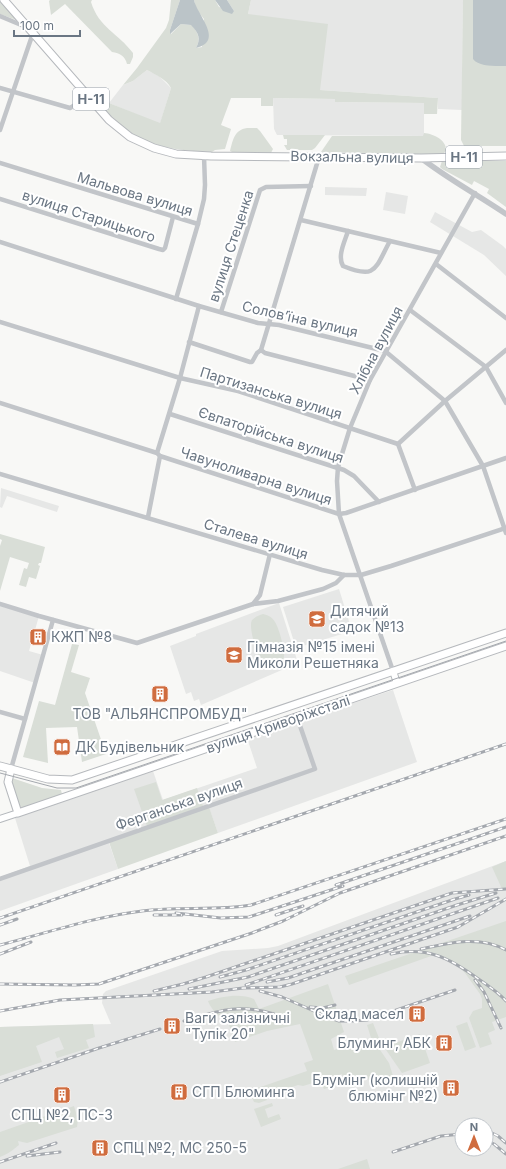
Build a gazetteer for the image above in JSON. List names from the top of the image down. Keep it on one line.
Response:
{"streets":{"main road":["Н-11","Вокзальна вулиця","вулиця Криворіжсталі"],"street":["Мальвова вулиця","вулиця Старицького","вулиця Стеценка","Соловʼїна вулиця","Хлібна вулиця","Партизанська вулиця","Євпаторійська вулиця","Чавуноливарна вулиця","Сталева вулиця","Ферганська вулиця"]},"crossings":[["Н-11","Вокзальна вулиця"],["Н-11","Мальвова вулиця"],["Вокзальна вулиця","Мальвова вулиця"],["Вокзальна вулиця","Хлібна вулиця"],["Мальвова вулиця","вулиця Старицького"],["вулиця Стеценка","Соловʼїна вулиця"],["Соловʼїна вулиця","Хлібна вулиця"],["Соловʼїна вулиця","Чавуноливарна вулиця"],["Соловʼїна вулиця","Сталева вулиця"],["Хлібна вулиця","Партизанська вулиця"],["Хлібна вулиця","Євпаторійська вулиця"],["Хлібна вулиця","Чавуноливарна вулиця"],["Хлібна вулиця","Сталева вулиця"],["Хлібна вулиця","вулиця Криворіжсталі"],["Євпаторійська вулиця","Чавуноливарна вулиця"],["вулиця Криворіжсталі","Ферганська вулиця"]],"places":{"school or university":["Дитячий садок №13","Гімназія №15 імені Миколи Решетняка"],"building":["КЖП №8","ТОВ \"АЛЬЯНСПРОМБУД\"","Склад масел","Ваги залізничні \"Тупік 20\"","Блуминг, АБК","Блумінг (колишній блюмінг №2)","СГП Блюминга","СПЦ №2, ПС-3","СПЦ №2, МС 250-5"],"library":["ДК Будівельник"]},"scale_bar":"100 m","north":"top"}
